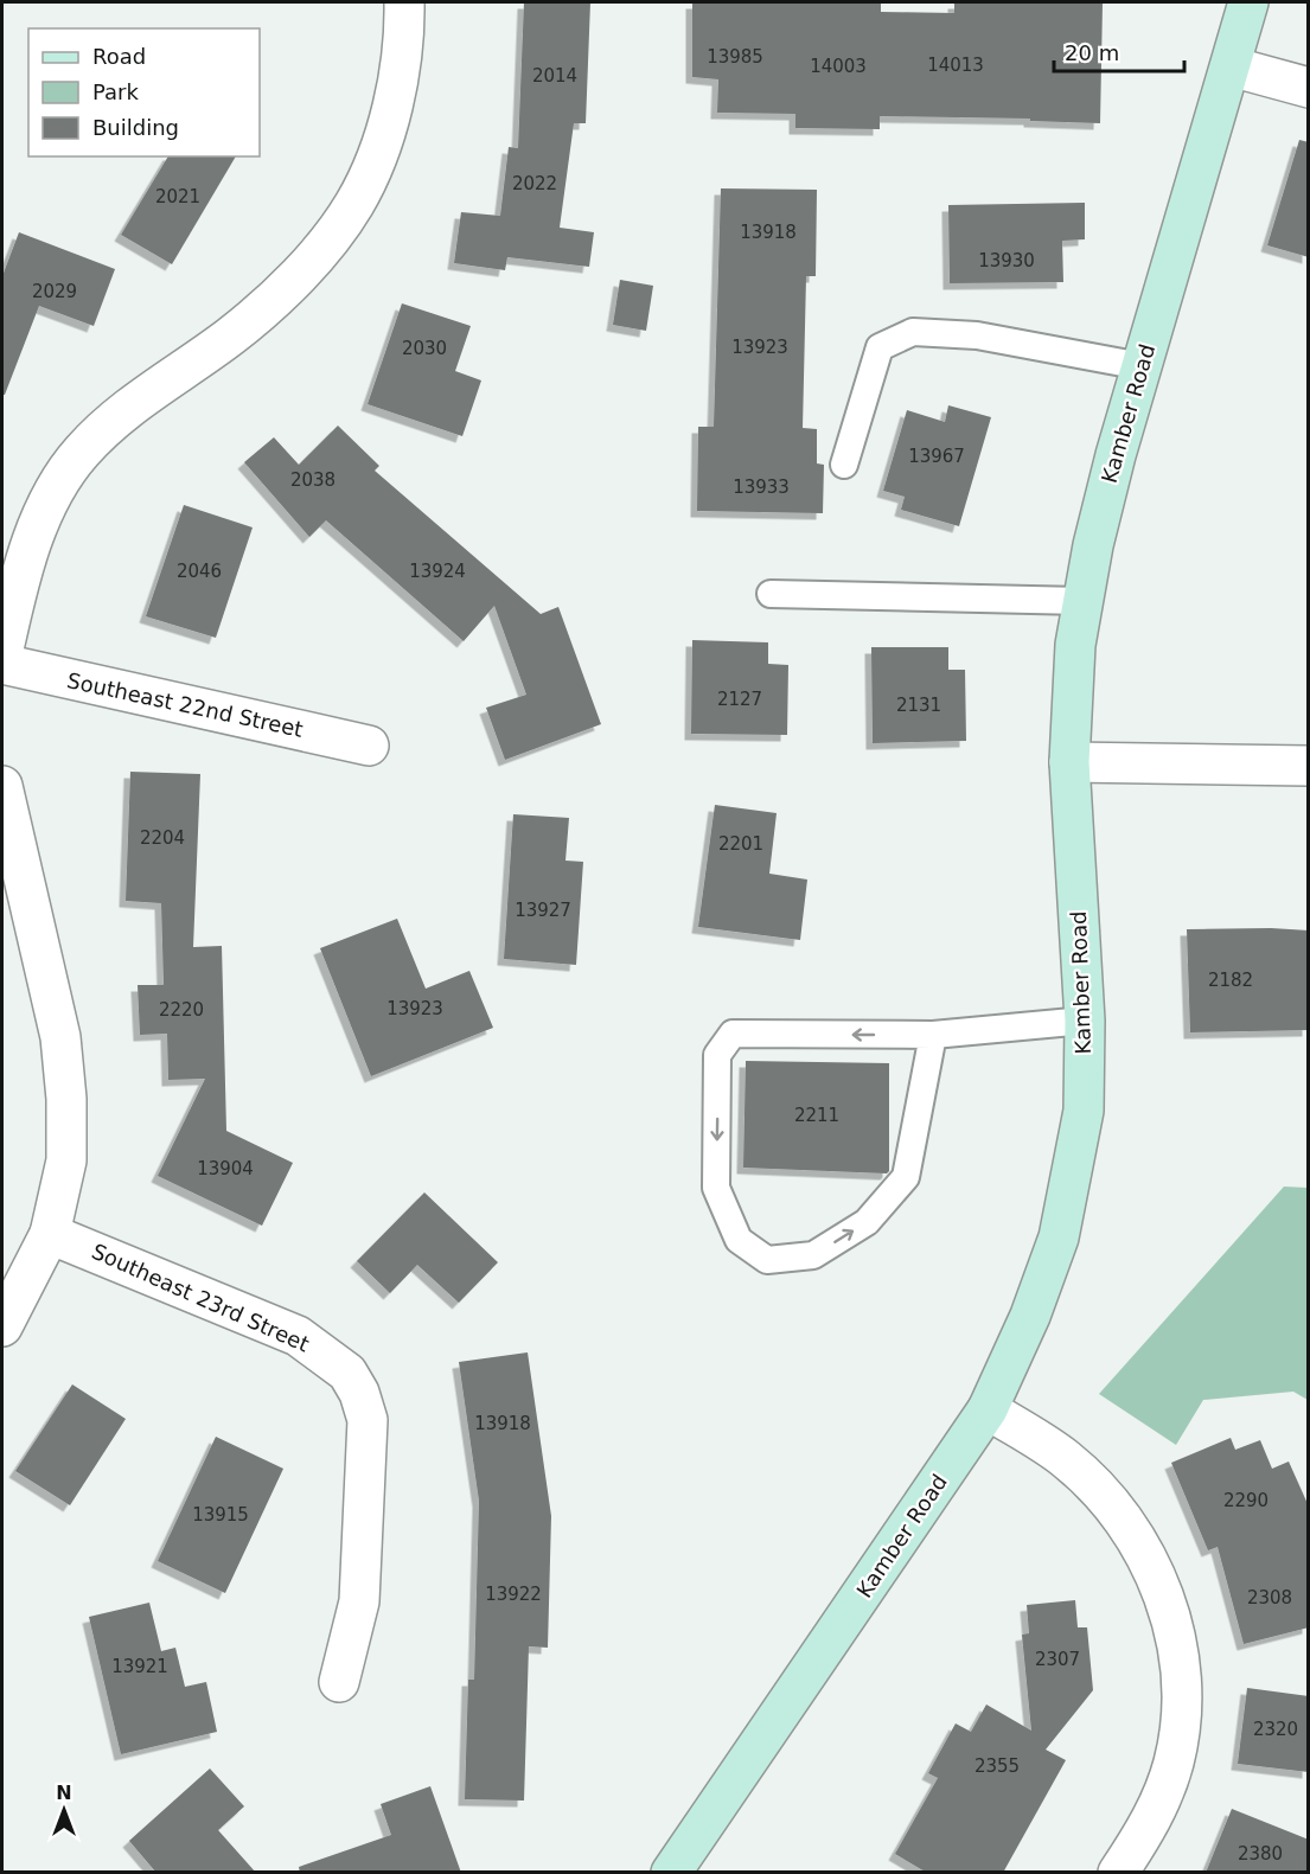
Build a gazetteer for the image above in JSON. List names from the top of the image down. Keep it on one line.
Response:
{"streets":{"street":["Kamber Road","Southeast 22nd Street","Southeast 23rd Street"]},"house_numbers":["13985","14013","14003","2014","2022","2021","13918","13930","2029","13923","2030","13967","2038","13933","2046","13924","2127","2131","2204","2201","13927","2182","13923","2220","2211","13904","13918","2290","13915","13922","2308","2307","13921","2320","2355","2380"],"legend":["Road","Park","Building"],"scale_bar":"20 m","north":"top"}
